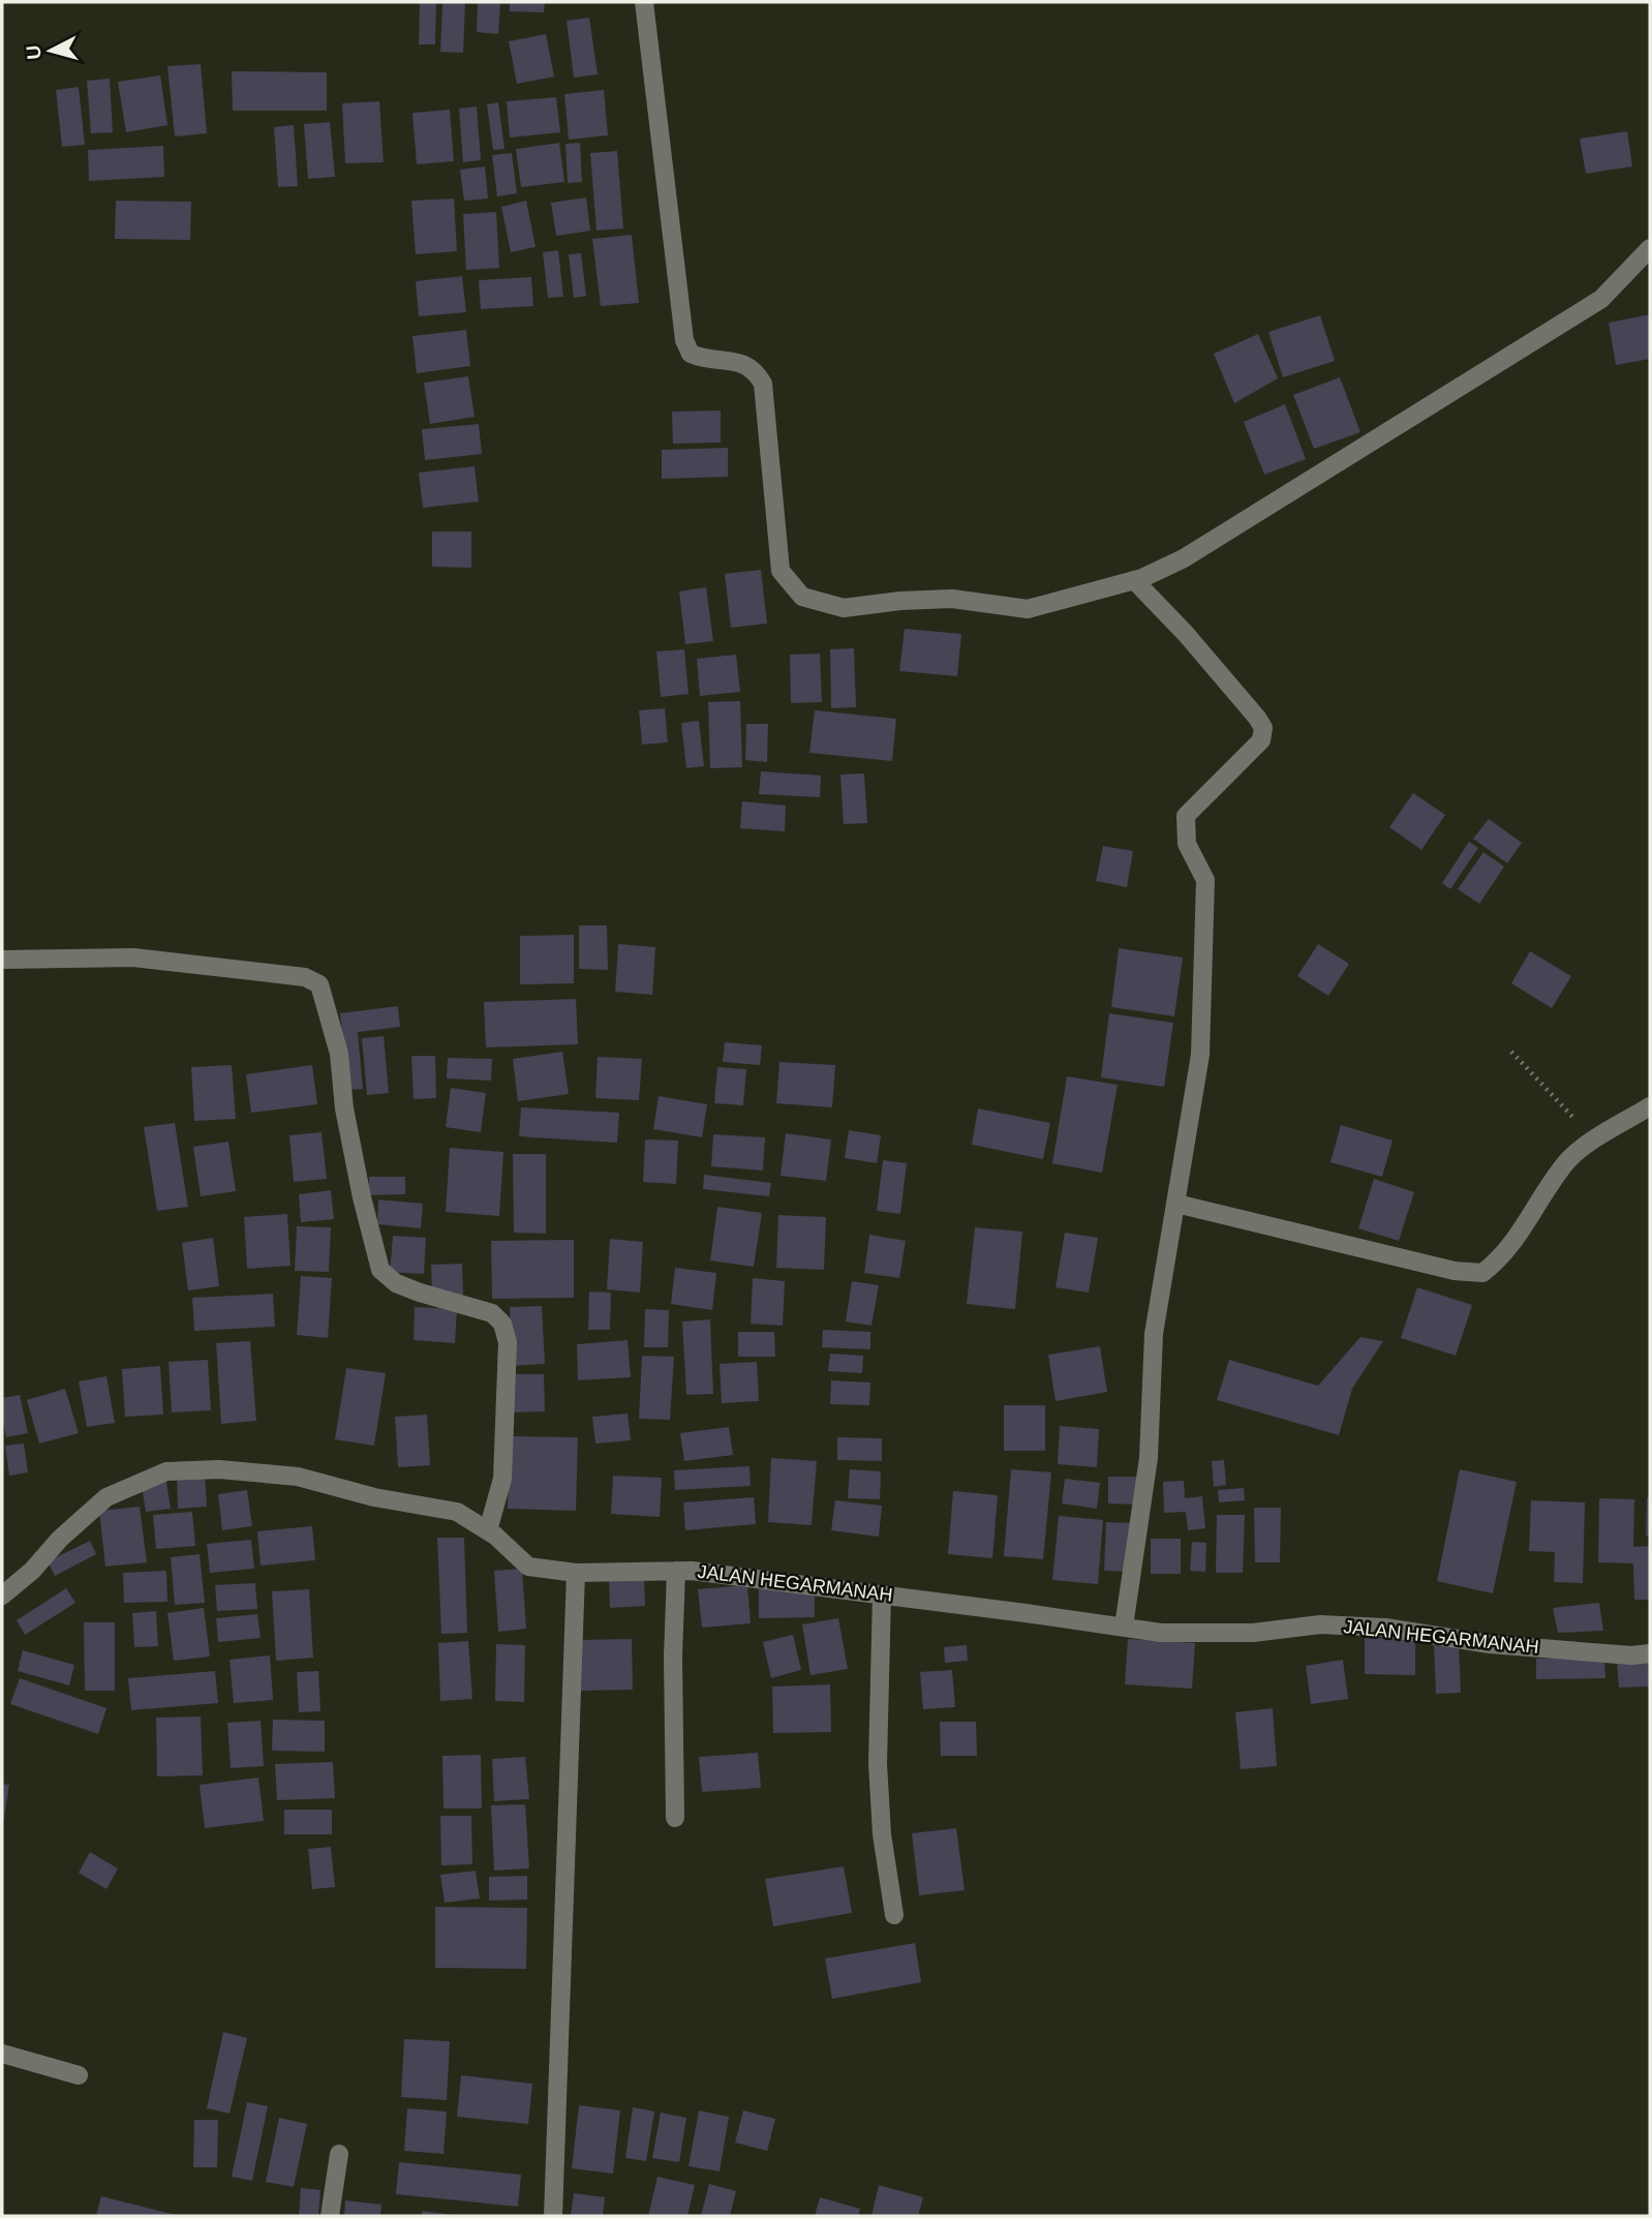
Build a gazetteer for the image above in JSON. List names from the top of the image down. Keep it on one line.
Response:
{"streets":{"street":["JALAN HEGARMANAH"]},"north":"left"}
